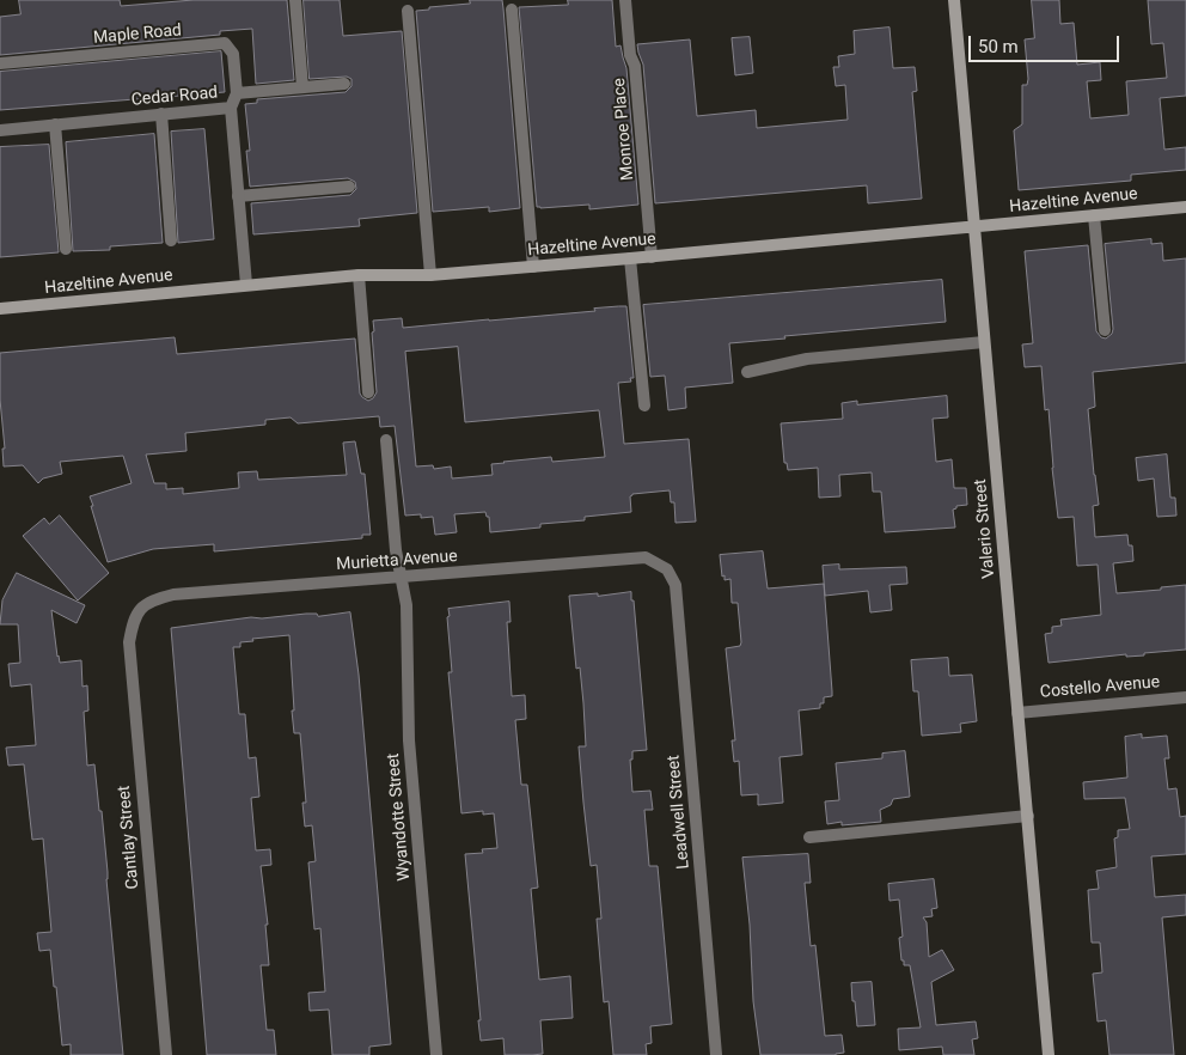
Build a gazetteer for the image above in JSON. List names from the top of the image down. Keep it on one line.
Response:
{"streets":{"street":["Maple Road","Cedar Road","Monroe Place","Hazeltine Avenue","Valerio Street","Murietta Avenue","Costello Avenue","Leadwell Street","Wyandotte Street","Cantlay Street"]},"crossings":[["Maple Road","Cedar Road"],["Monroe Place","Hazeltine Avenue"],["Hazeltine Avenue","Valerio Street"],["Valerio Street","Costello Avenue"],["Murietta Avenue","Leadwell Street"],["Murietta Avenue","Wyandotte Street"],["Murietta Avenue","Cantlay Street"]],"scale_bar":"50 m"}
